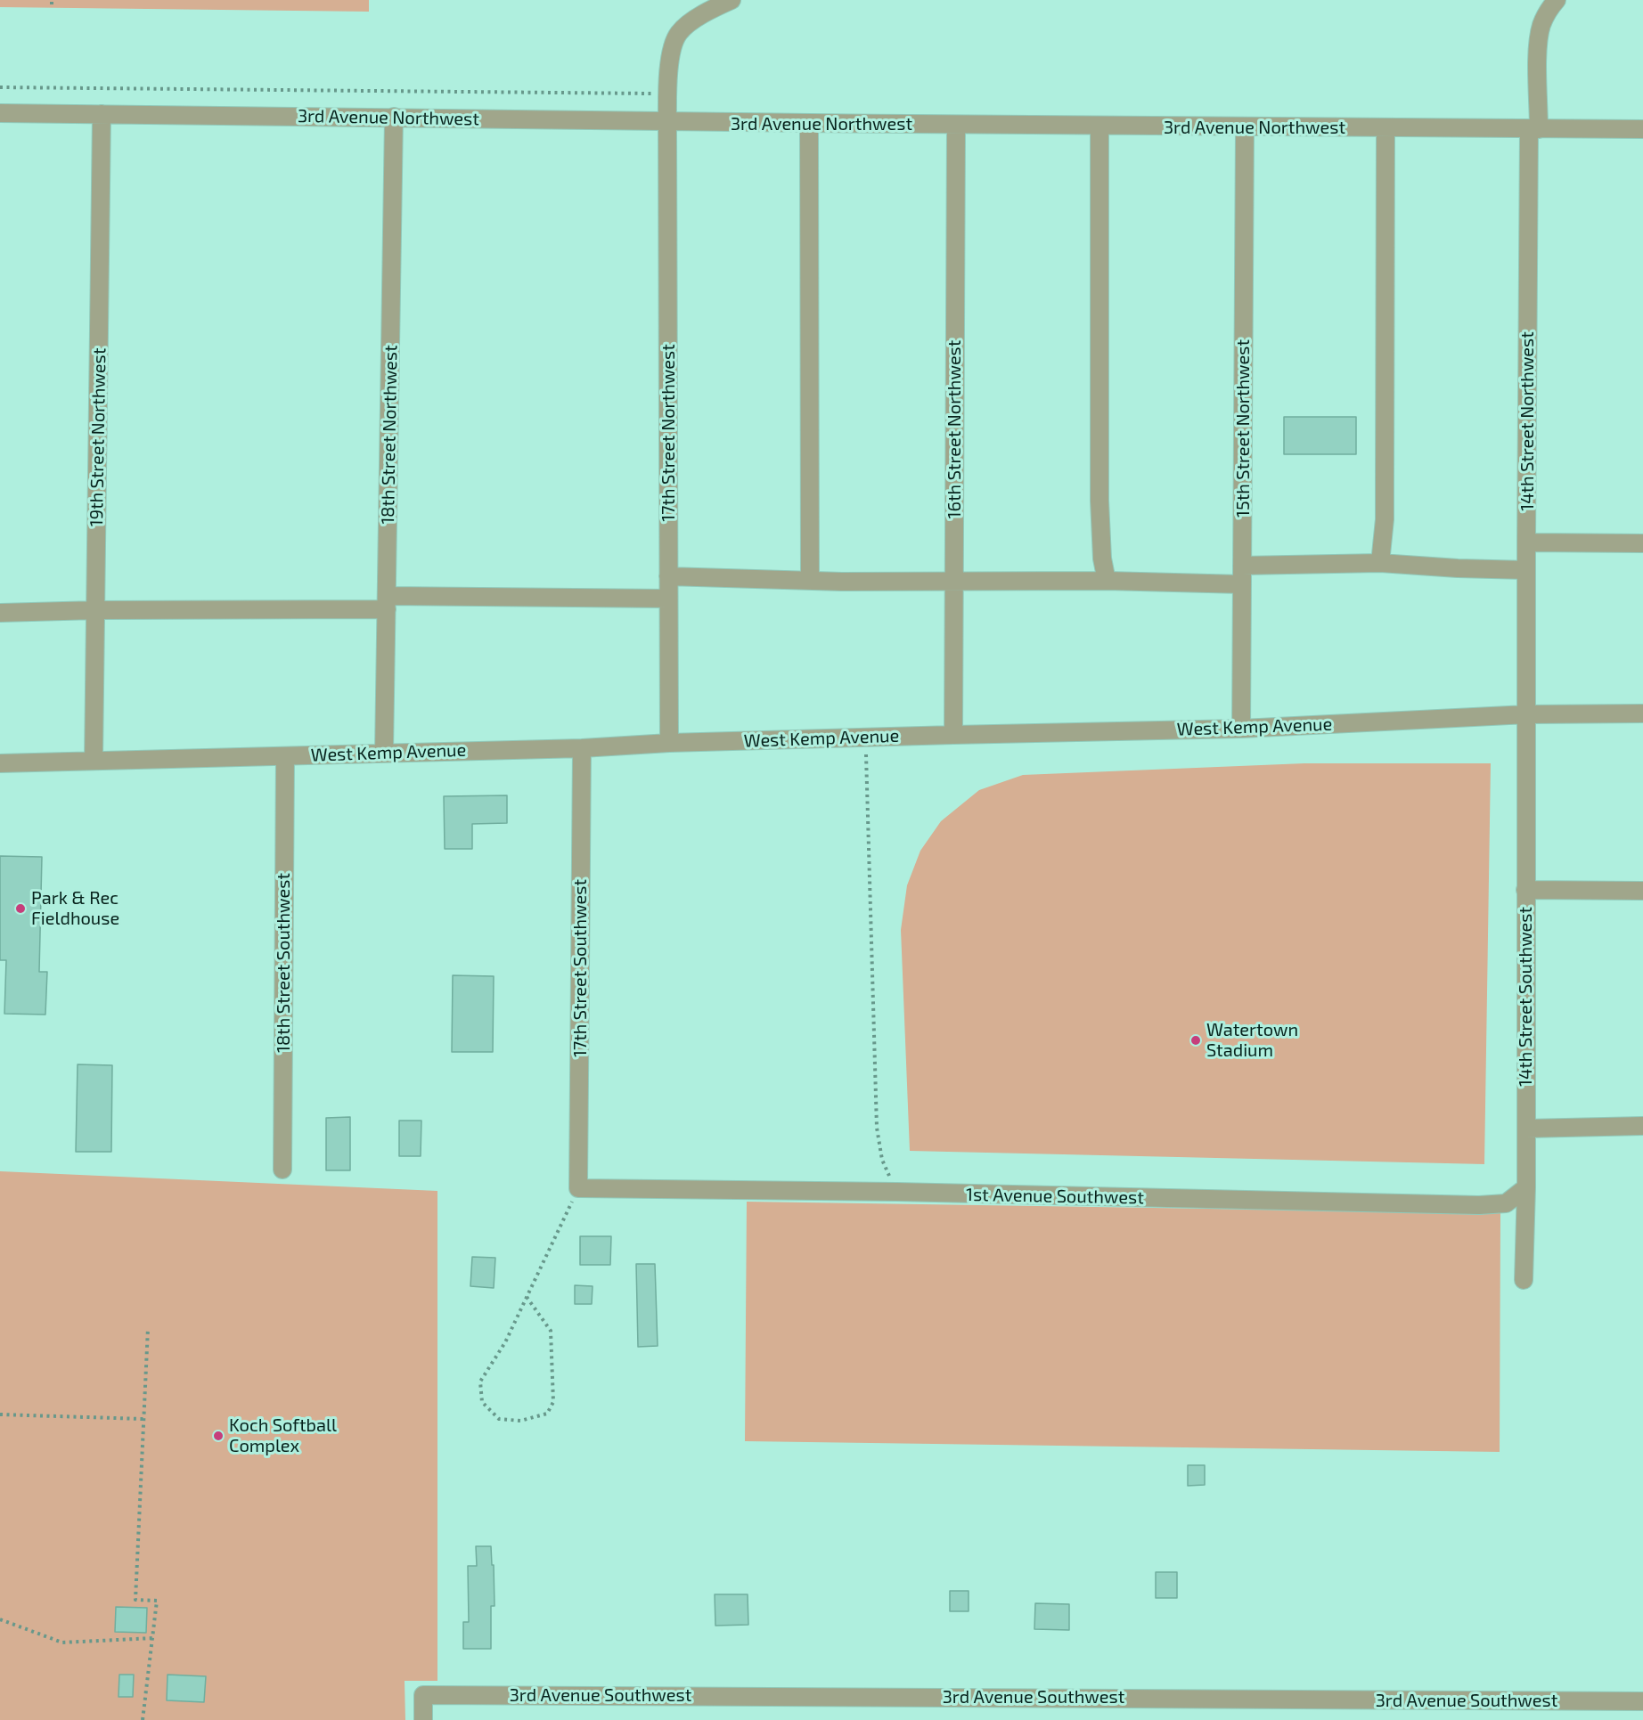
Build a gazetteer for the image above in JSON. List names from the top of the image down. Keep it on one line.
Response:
{"streets":{"street":["3rd Avenue Northwest","14th Street Northwest","15th Street Northwest","16th Street Northwest","17th Street Northwest","18th Street Northwest","19th Street Northwest","West Kemp Avenue","18th Street Southwest","17th Street Southwest","14th Street Southwest","1st Avenue Southwest","3rd Avenue Southwest"]},"crossings":[["3rd Avenue Northwest","14th Street Northwest"],["3rd Avenue Northwest","15th Street Northwest"],["3rd Avenue Northwest","16th Street Northwest"],["3rd Avenue Northwest","17th Street Northwest"],["3rd Avenue Northwest","18th Street Northwest"],["3rd Avenue Northwest","19th Street Northwest"],["14th Street Northwest","West Kemp Avenue"],["14th Street Northwest","14th Street Southwest"],["15th Street Northwest","West Kemp Avenue"],["16th Street Northwest","West Kemp Avenue"],["17th Street Northwest","West Kemp Avenue"],["18th Street Northwest","West Kemp Avenue"],["19th Street Northwest","West Kemp Avenue"],["West Kemp Avenue","18th Street Southwest"],["West Kemp Avenue","17th Street Southwest"],["West Kemp Avenue","14th Street Southwest"],["17th Street Southwest","1st Avenue Southwest"],["14th Street Southwest","1st Avenue Southwest"]],"places":["Park & Rec Fieldhouse","Watertown Stadium","Koch Softball Complex"]}
